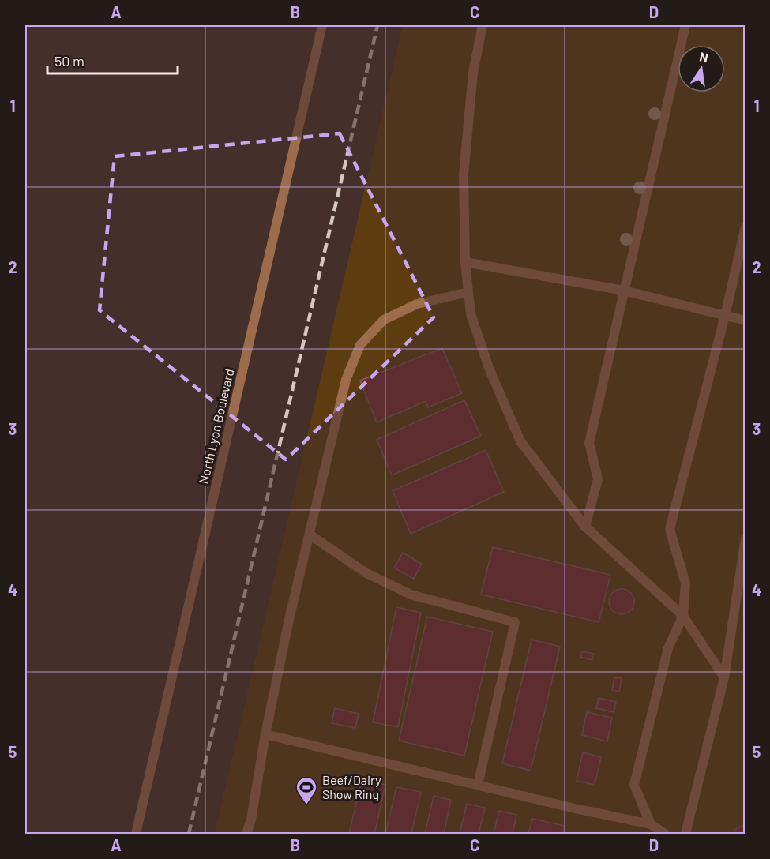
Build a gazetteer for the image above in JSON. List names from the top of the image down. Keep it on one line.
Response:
{"streets":{"street":["North Lyon Boulevard"]},"places":{"sports":["Beef/Dairy Show Ring"]},"scale_bar":"50 m","north":"top","grid":{"columns":["A","B","C","D"],"rows":["1","2","3","4","5"]}}
